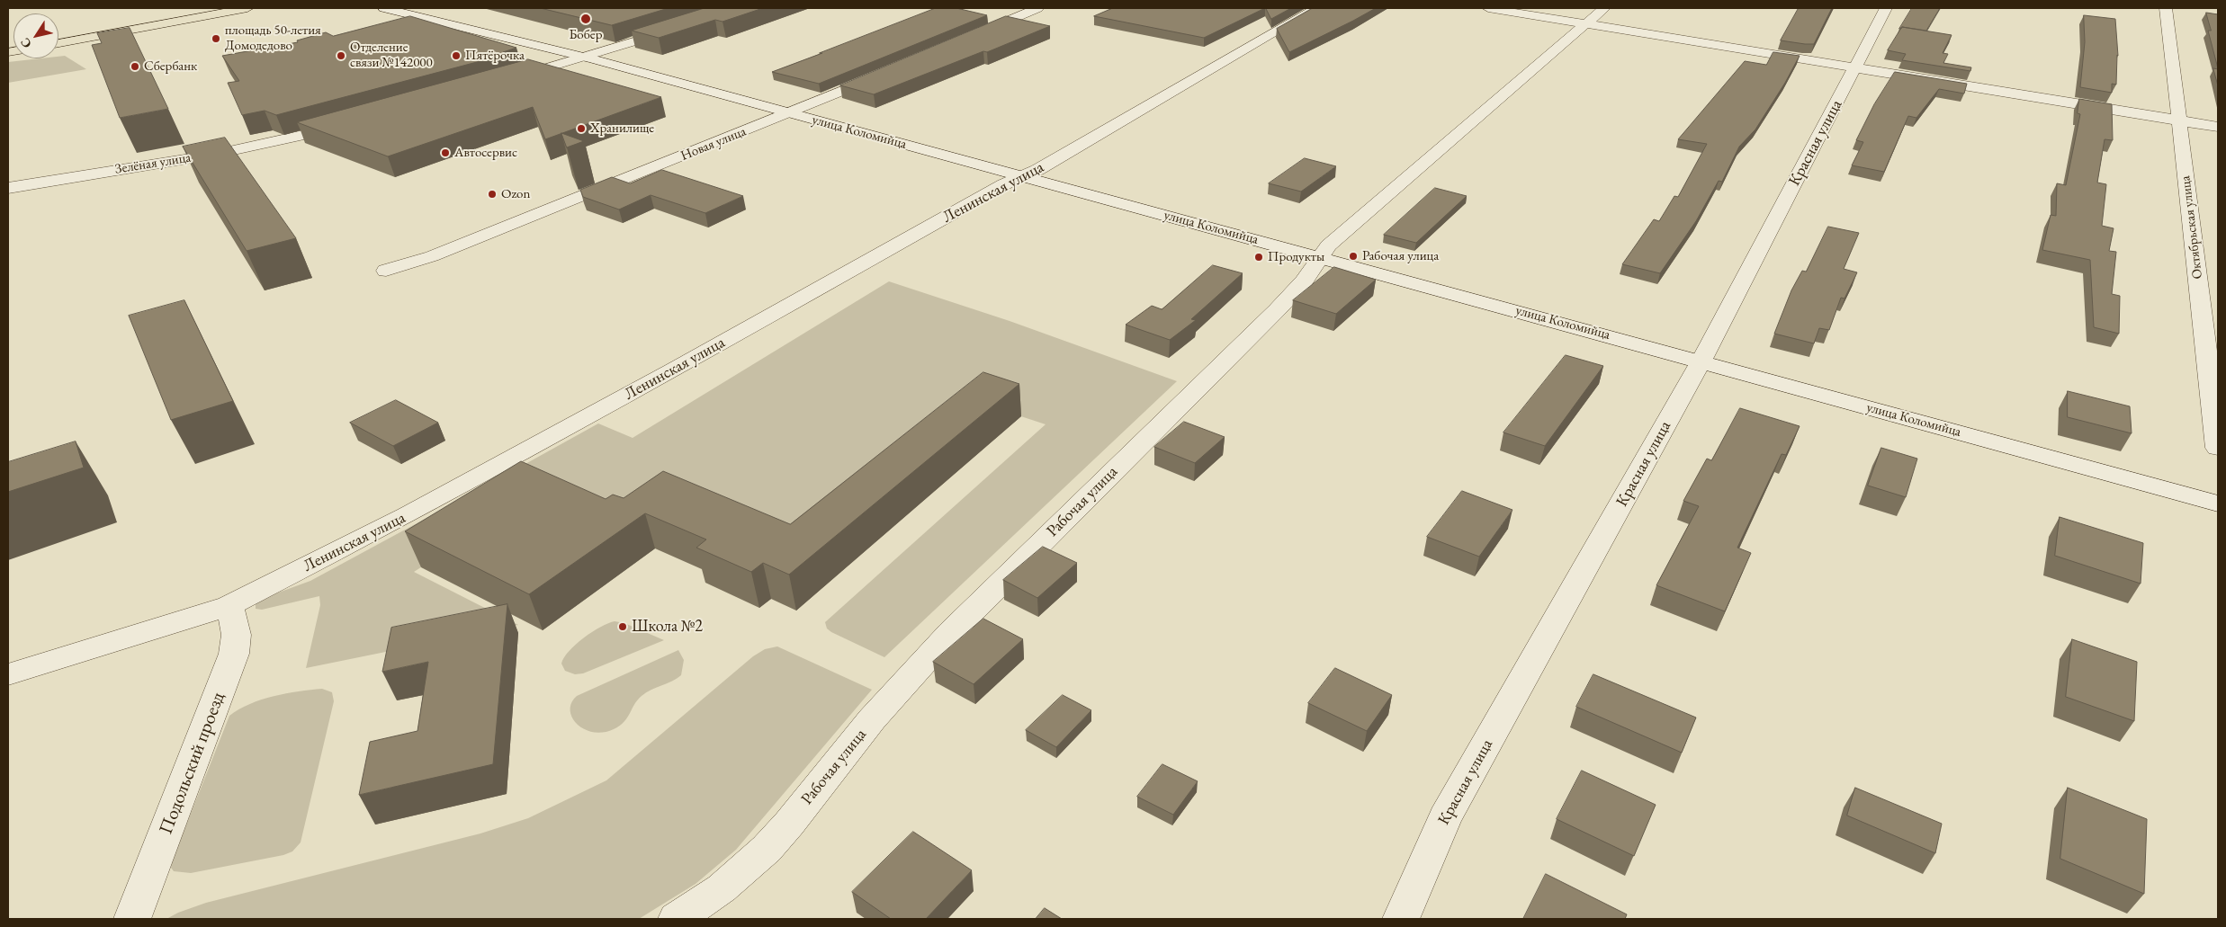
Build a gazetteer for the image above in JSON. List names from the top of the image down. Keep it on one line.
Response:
{"streets":{"street":["улица Коломийца","Красная улица","Новая улица","Зелёная улица","Ленинская улица","Октябрьская улица","Рабочая улица","Подольский проезд"]},"crossings":[["улица Коломийца","Красная улица"],["улица Коломийца","Новая улица"],["улица Коломийца","Ленинская улица"],["улица Коломийца","Рабочая улица"],["Ленинская улица","Подольский проезд"]],"places":["Бобер","площадь 50-летия Домодедово","Отделение связи №142000","Пятёрочка","Сбербанк","Хранилище","Автосервис","Ozon","Рабочая улица","Продукты","Школа №2"],"north":"bottom left"}
